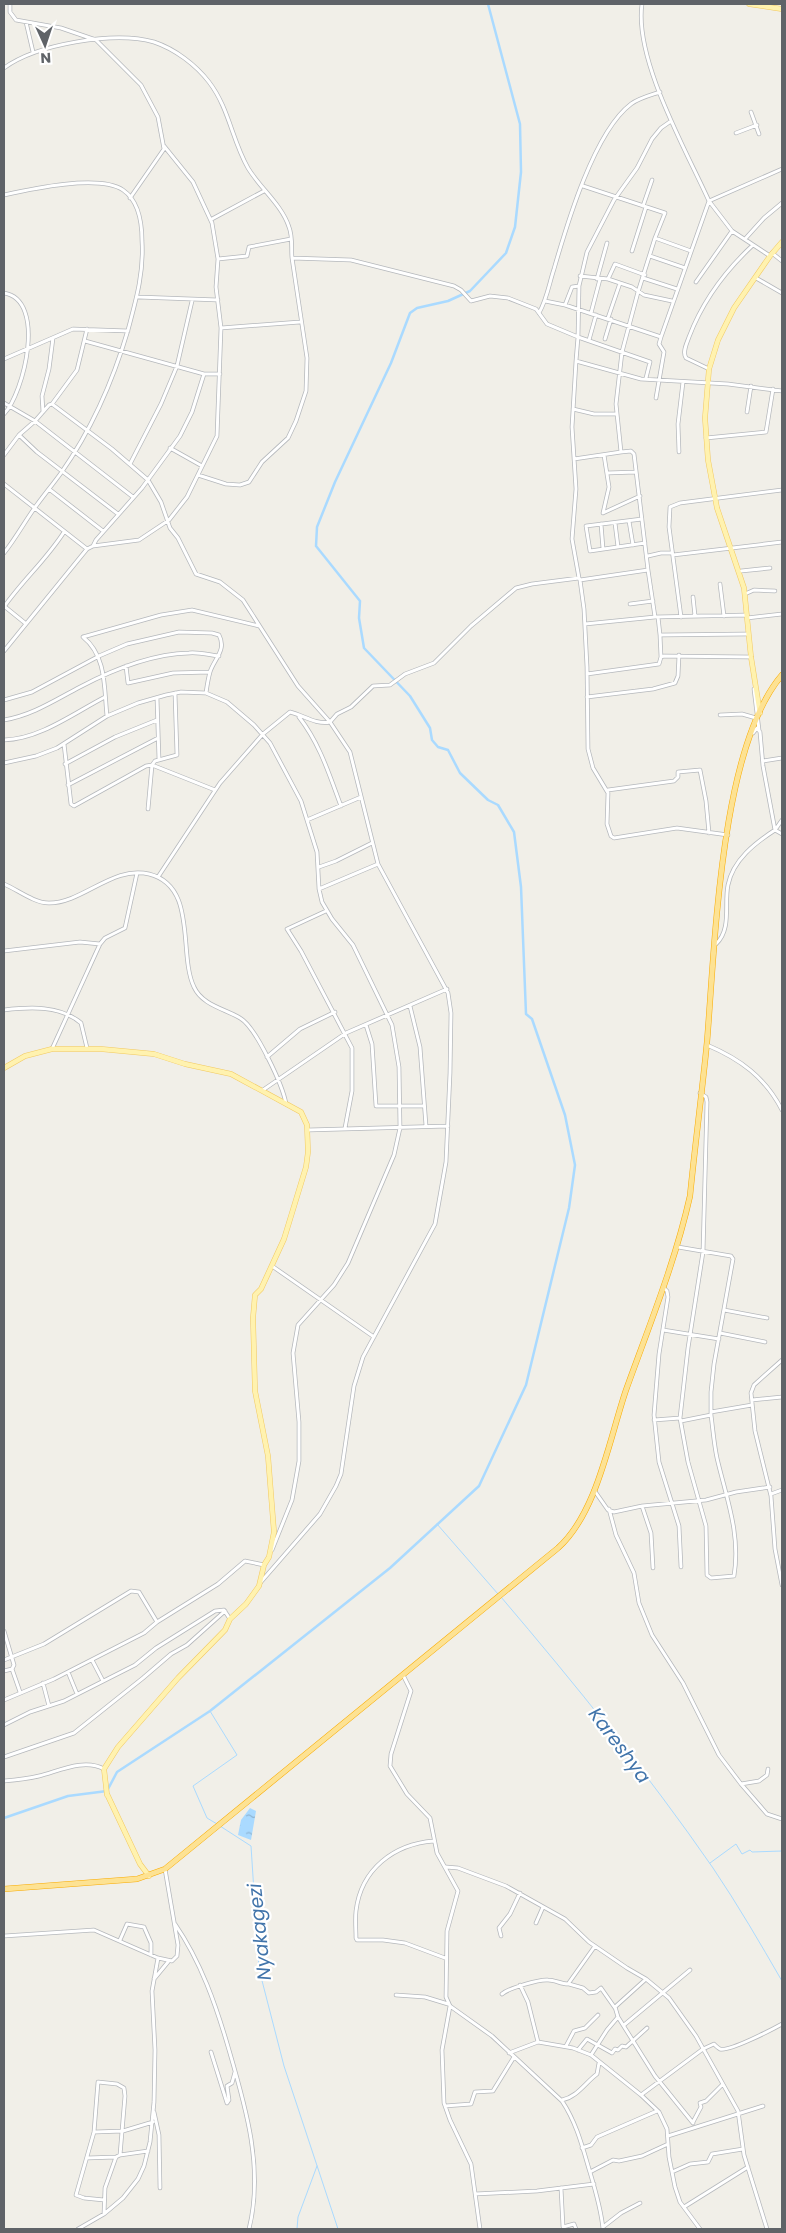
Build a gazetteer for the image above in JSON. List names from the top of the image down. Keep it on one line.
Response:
{"water":["Kareshya","Nyakagezi"],"north":"bottom"}
